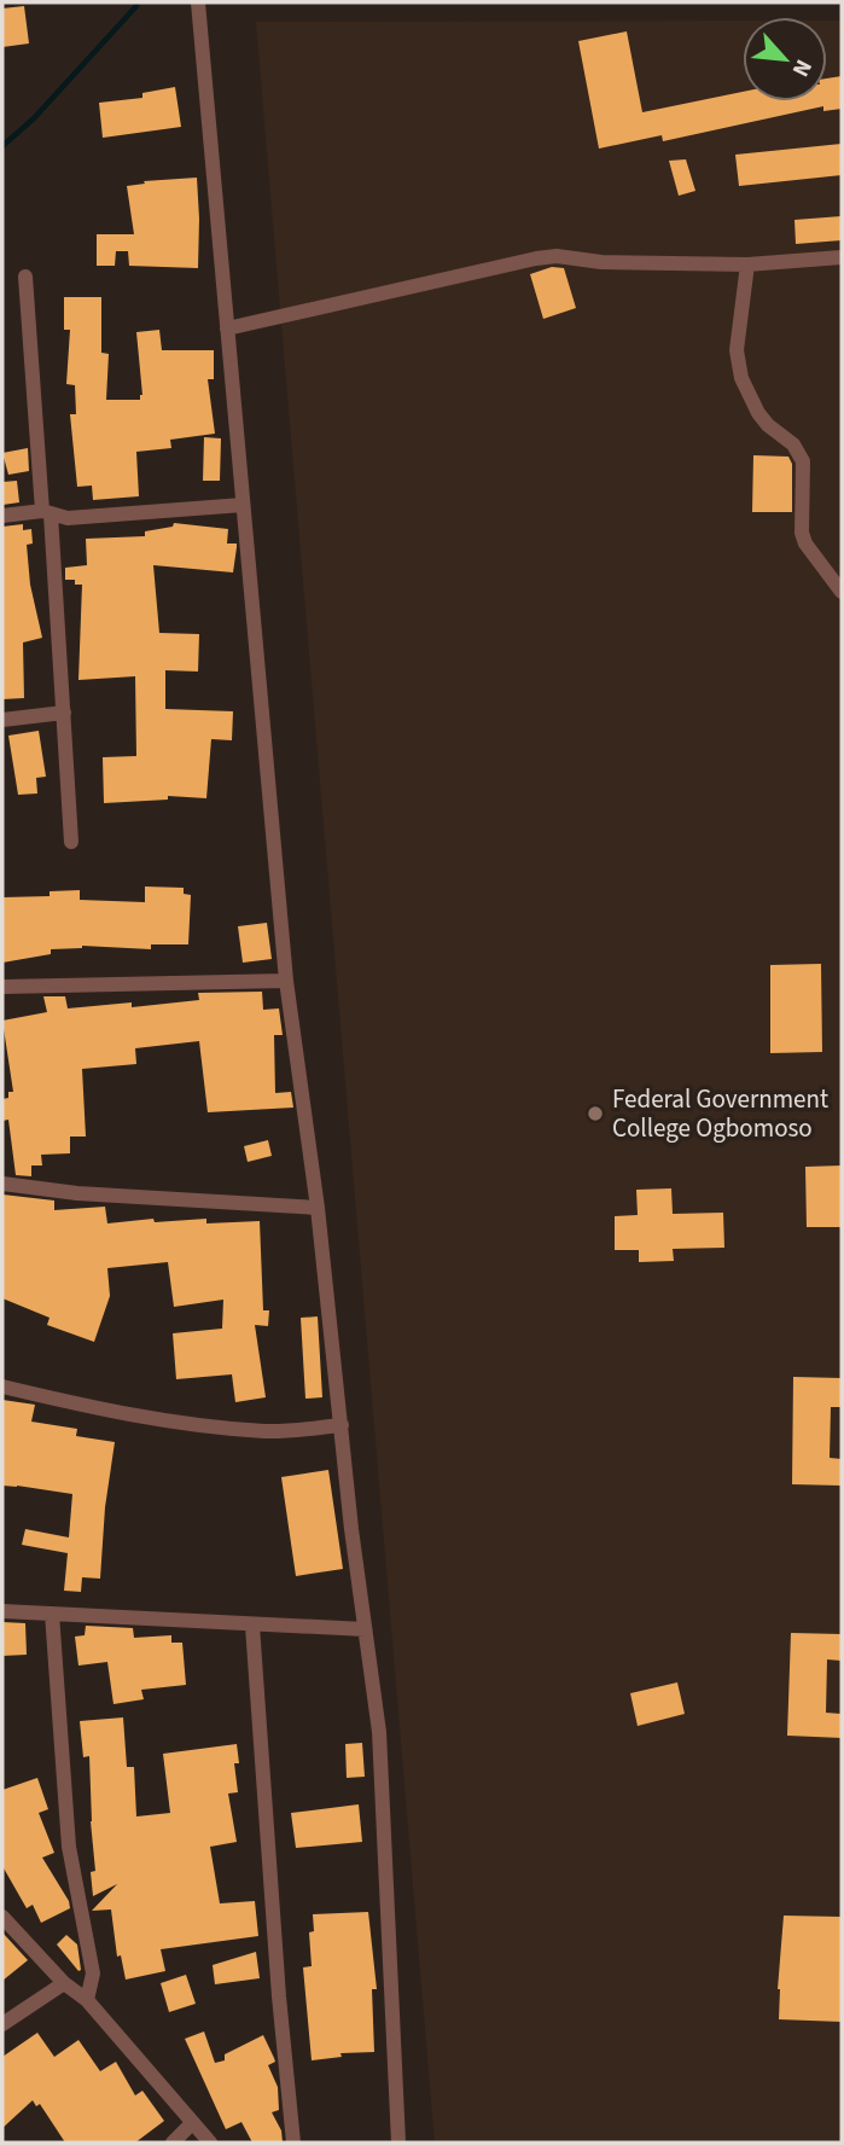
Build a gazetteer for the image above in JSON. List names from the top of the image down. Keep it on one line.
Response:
{"places":["Federal Government College Ogbomoso"],"north":"bottom right"}
